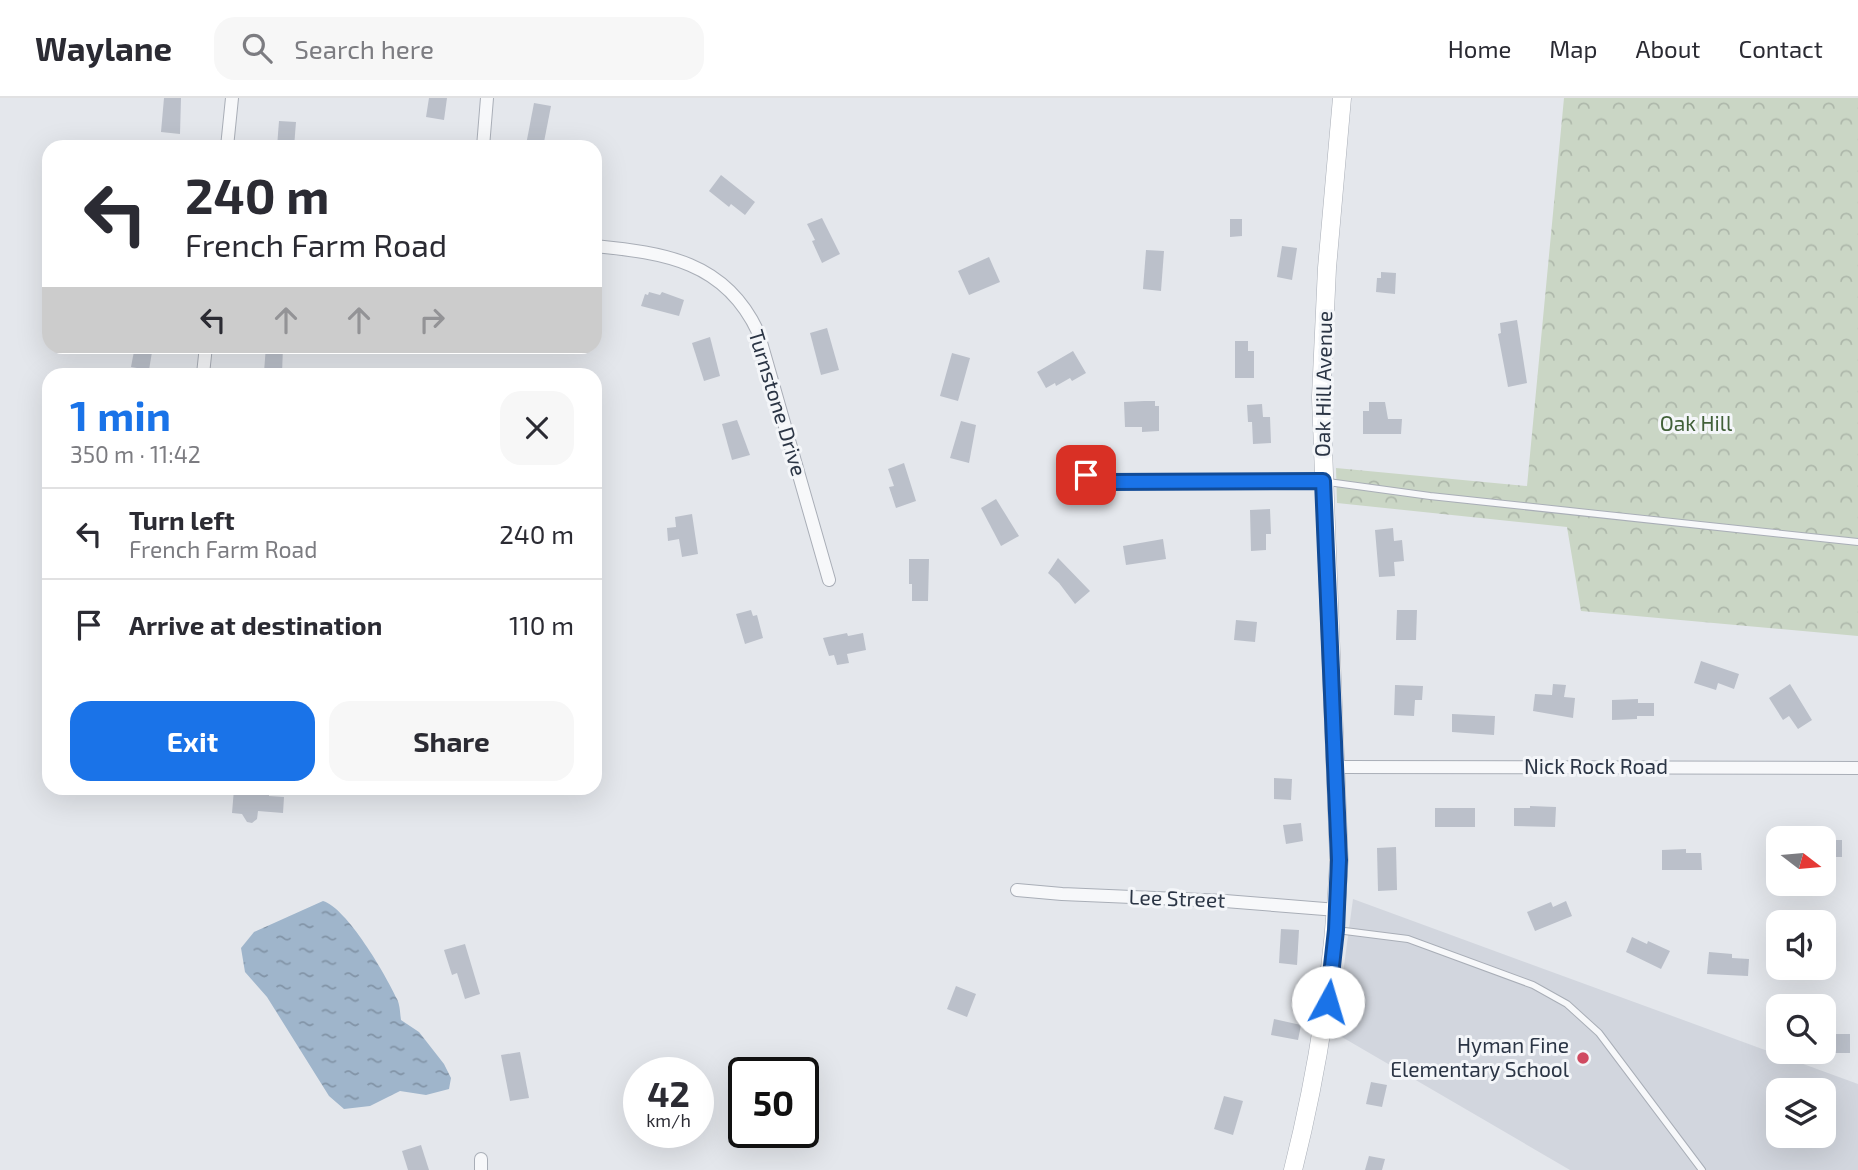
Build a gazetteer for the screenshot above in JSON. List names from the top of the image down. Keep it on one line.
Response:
{"streets":{"main road":["Oak Hill Avenue"],"street":["Turnstone Drive","Nick Rock Road","Lee Street"]},"crossings":[["Oak Hill Avenue","Nick Rock Road"],["Oak Hill Avenue","Lee Street"]],"parks":["Oak Hill"],"places":["Hyman Fine Elementary School"],"north":"right","page":{"header":"Waylane","search":"Search here","nav":["Home","Map","About","Contact"],"turn":["240 m","French Farm Road"],"heading":["1 min","350 m · 11:42"],"list":[{"name":"Turn left","note":"French Farm Road","value":"240 m"},{"name":"Arrive at destination","value":"110 m"}],"buttons":["Exit","Share"],"speed":"42 km/h","limit":"50"}}
